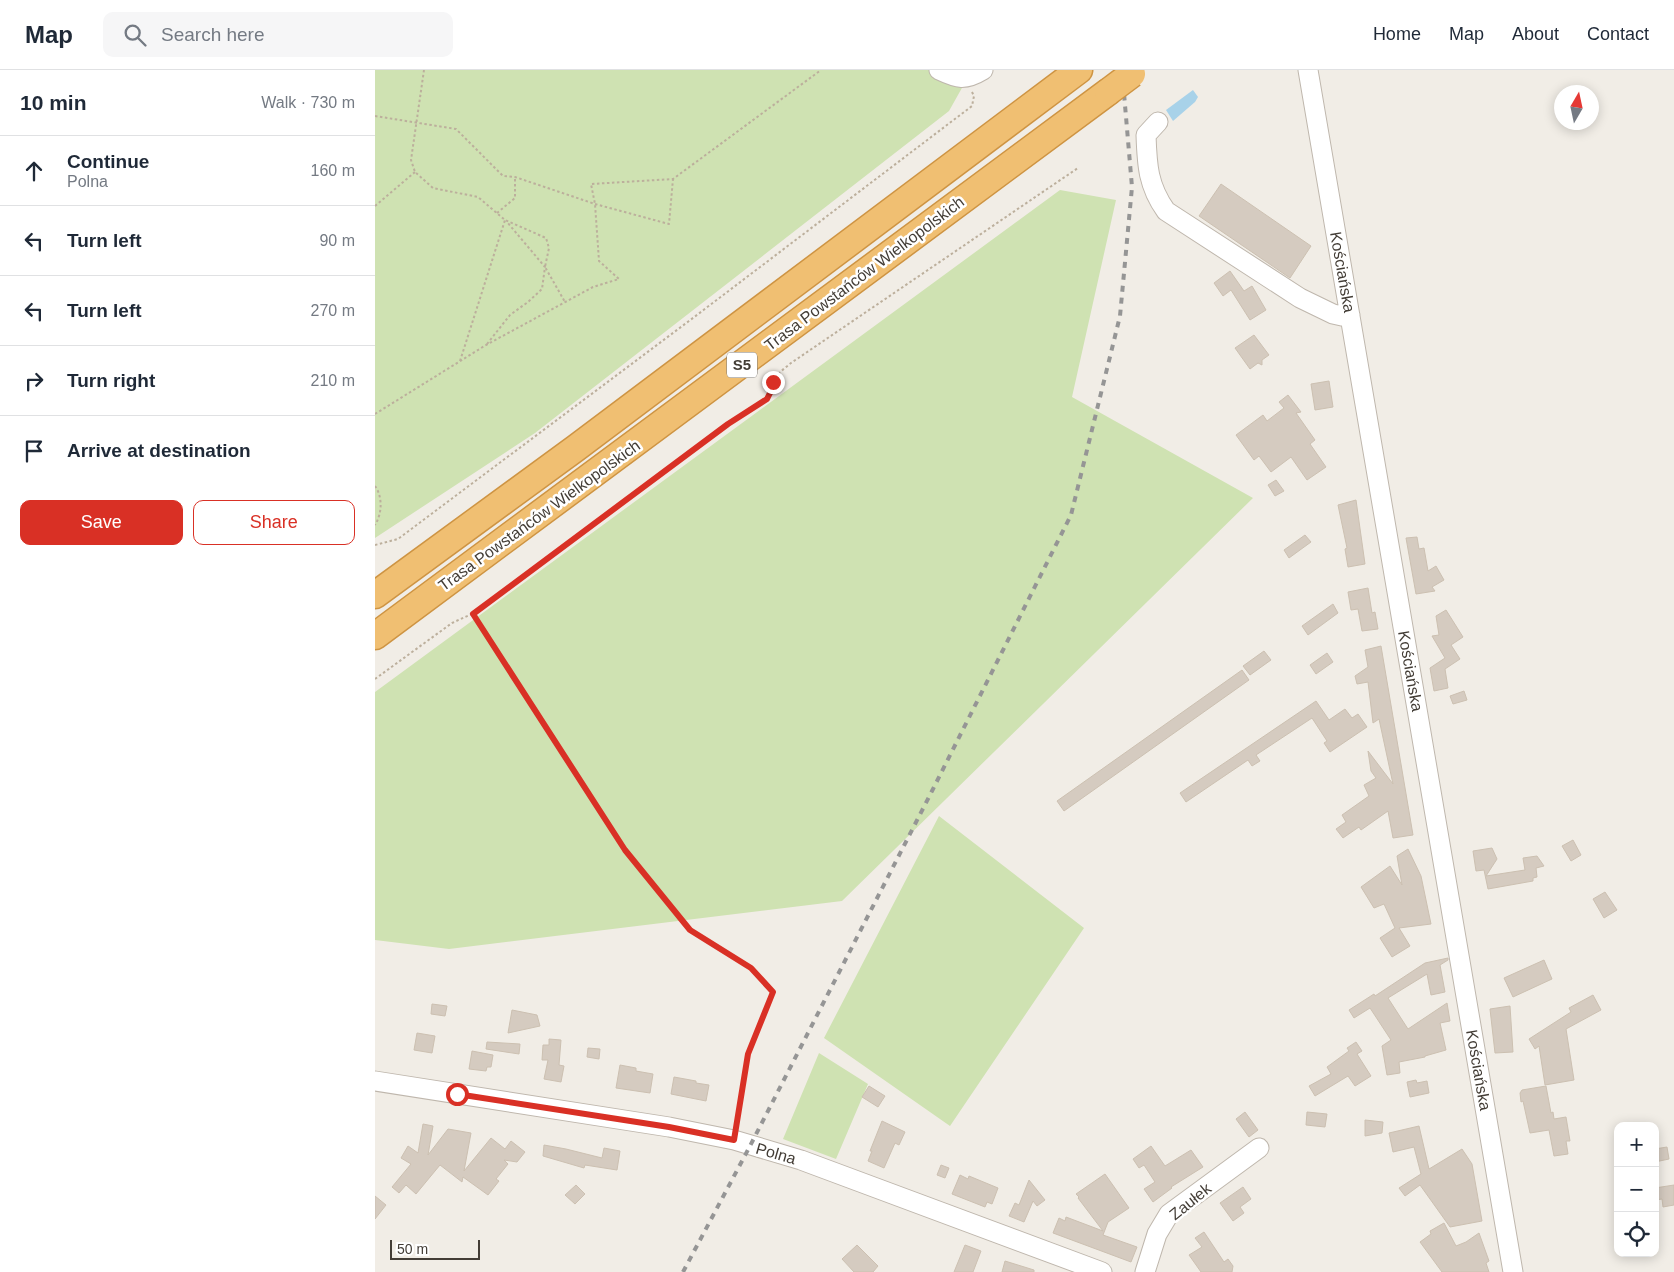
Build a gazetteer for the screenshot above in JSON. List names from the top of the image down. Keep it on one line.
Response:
{"streets":{"highway":["Trasa Powstańców Wielkopolskich","S5"],"street":["Kościańska","Polna","Zaułek"]},"scale_bar":"50 m","north":"top","page":{"header":"Map","search":"Search here","nav":["Home","Map","About","Contact"],"heading":["10 min","Walk · 730 m"],"list":[["Continue","Polna","160 m"],["Turn left","90 m"],["Turn left","270 m"],["Turn right","210 m"],"Arrive at destination"],"buttons":["Save","Share"],"map_buttons":["+","−"],"scale":"50 m"}}
